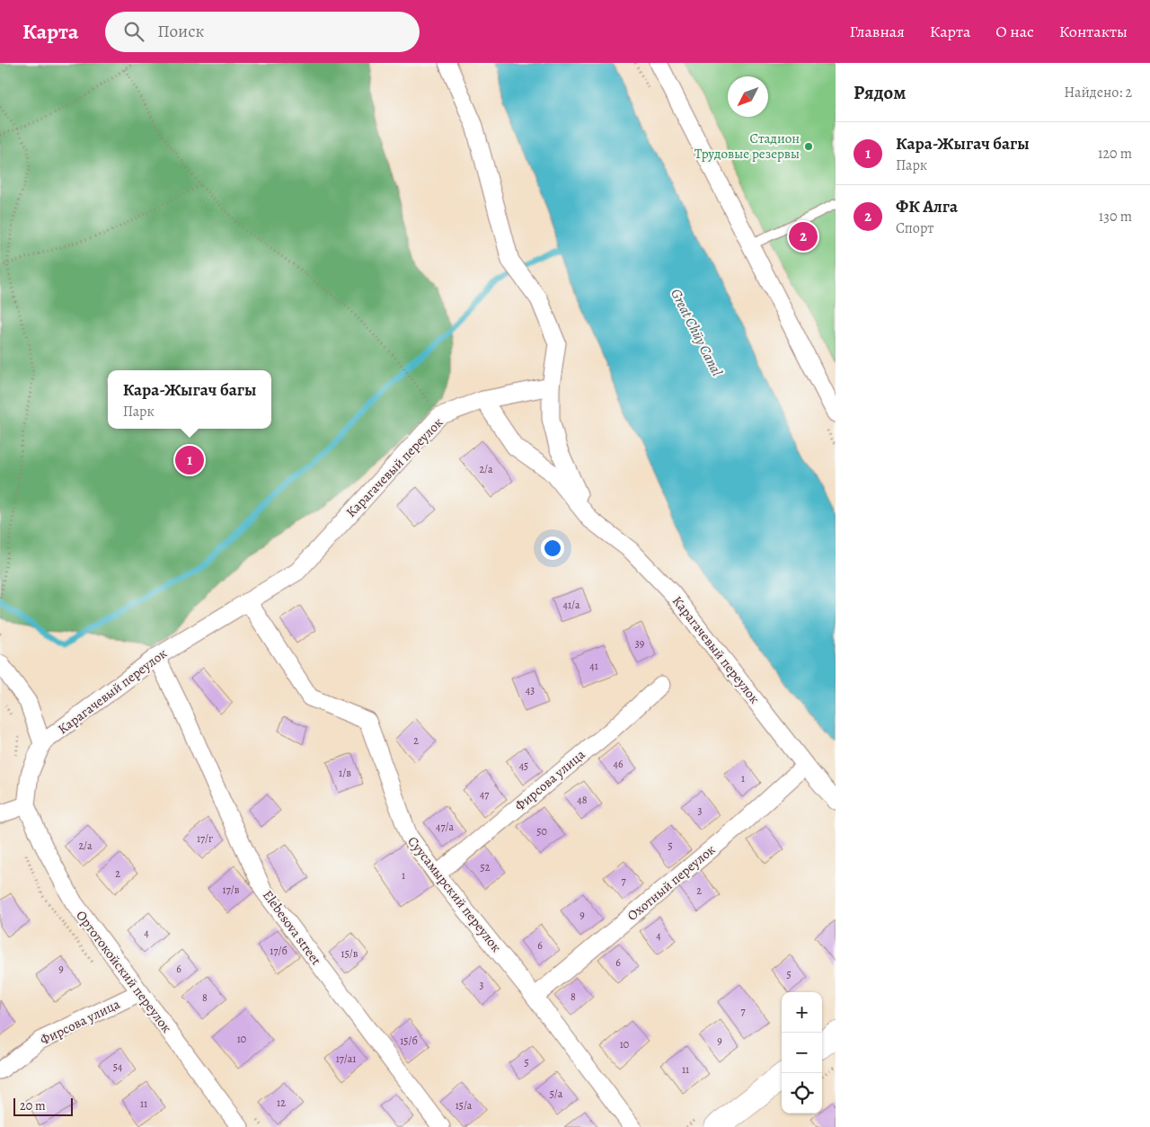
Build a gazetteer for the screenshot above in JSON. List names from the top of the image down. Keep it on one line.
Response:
{"streets":{"street":["Карагачевый переулок","Фирсова улица","Охотный переулок","Суусамырский переулок","Elebesova street","Ортотокойский переулок"]},"crossings":[["Карагачевый переулок","Охотный переулок"],["Карагачевый переулок","Суусамырский переулок"],["Карагачевый переулок","Elebesova street"],["Фирсова улица","Суусамырский переулок"],["Фирсова улица","Ортотокойский переулок"],["Охотный переулок","Суусамырский переулок"]],"water":["Great Chüy Canal"],"places":["Стадион Трудовые резервы"],"house_numbers":["2/а","41/а","39","41","43","2","46","45","1/в","1","47","48","3","47/а","50","17/г","2/а","5","52","2","1","7","17/в","2","9","4","4","6","17/б","15/в","6","9","6","5","3","8","8","7","10","15/б","9","10","17/а1","5","54","11","5/а","12","11","15/а"],"scale_bar":"20 m","north":"bottom left","page":{"header":"Карта","search":"Поиск","nav":["Главная","Карта","О нас","Контакты"],"heading":["Рядом","Найдено: 2"],"list":[{"mark":"1","name":"Кара-Жыгач багы","note":"Парк","value":"120 m"},{"mark":"2","name":"ФК Алга","note":"Спорт","value":"130 m"}],"pins":["2","1"],"popup":["Кара-Жыгач багы","Парк"],"map_buttons":["+","−"],"scale":"20 m"}}
